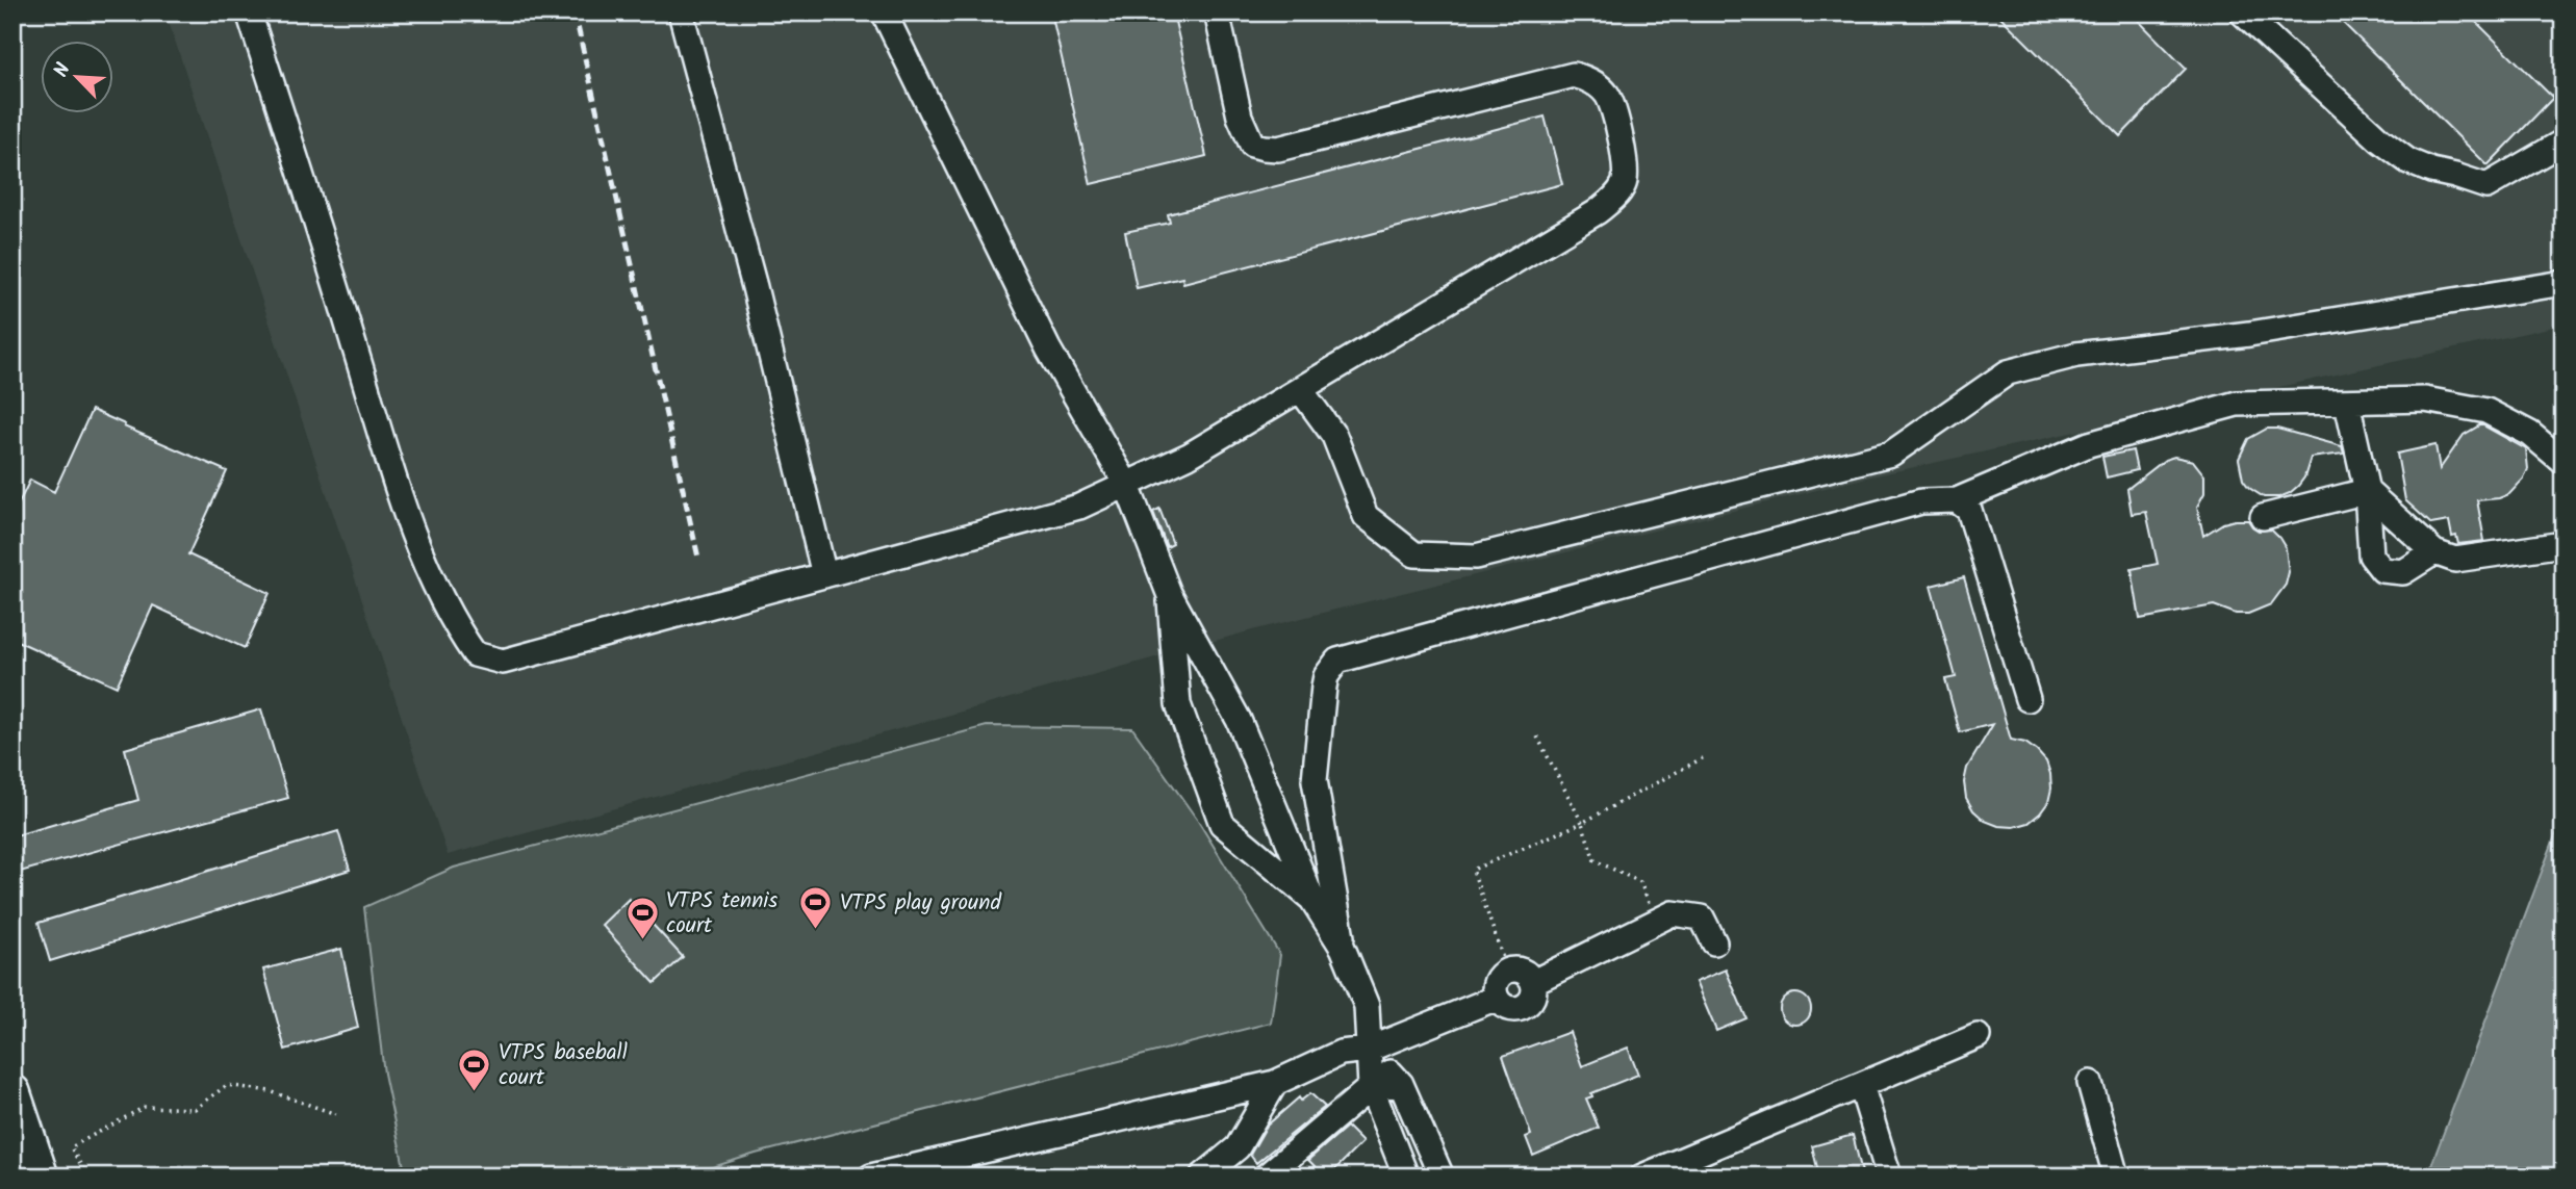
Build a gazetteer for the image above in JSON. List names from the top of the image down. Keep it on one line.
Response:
{"places":{"sports":["VTPS play ground","VTPS tennis court","VTPS baseball court"]},"north":"top left"}
